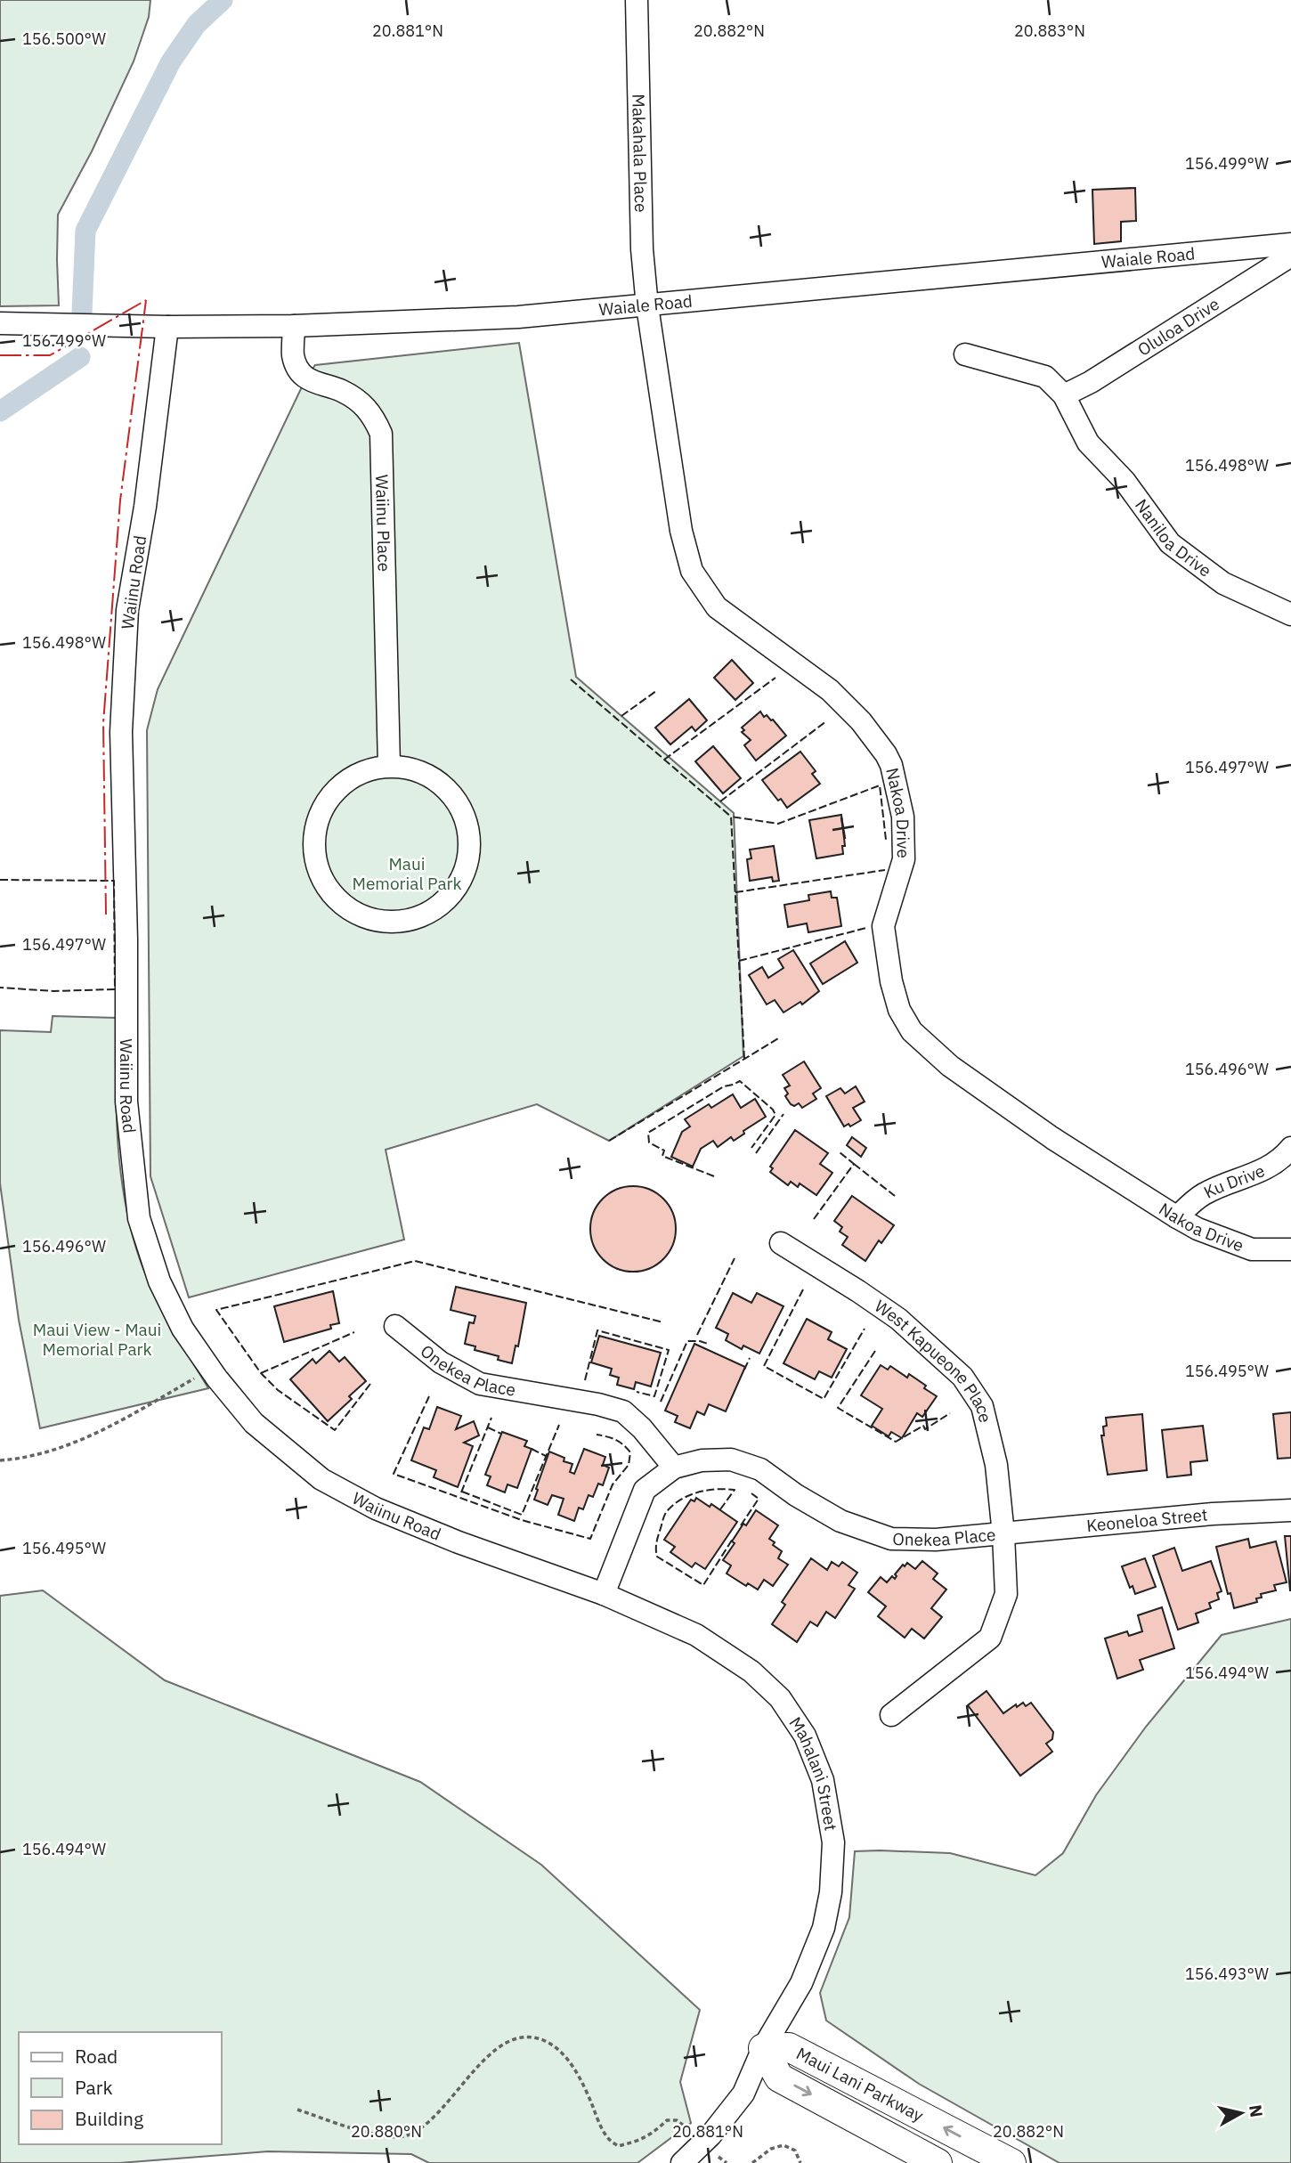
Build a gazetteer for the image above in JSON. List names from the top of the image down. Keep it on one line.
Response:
{"streets":{"main road":["Maui Lani Parkway"],"street":["Makahala Place","Waiale Road","Oluloa Drive","Waiinu Place","Naniloa Drive","Waiinu Road","Nakoa Drive","Ku Drive","West Kapueone Place","Onekea Place","Keoneloa Street","Mahalani Street"]},"crossings":[["Makahala Place","Waiale Road"],["Makahala Place","Nakoa Drive"],["Waiale Road","Waiinu Place"],["Waiale Road","Waiinu Road"],["Waiale Road","Nakoa Drive"],["Oluloa Drive","Naniloa Drive"],["Waiinu Road","Onekea Place"],["Waiinu Road","Mahalani Street"],["Nakoa Drive","Ku Drive"],["West Kapueone Place","Onekea Place"],["West Kapueone Place","Keoneloa Street"],["Onekea Place","Keoneloa Street"],["Onekea Place","Mahalani Street"],["Mahalani Street","Maui Lani Parkway"]],"parks":["Maui Memorial Park","Maui View - Maui Memorial Park"],"legend":["Road","Park","Building"],"north":"right","coordinates":["20.881°N","20.882°N","20.883°N","156.500°W","156.499°W","156.498°W","156.497°W","156.496°W","156.495°W","156.494°W","156.493°W","20.880°N"]}
